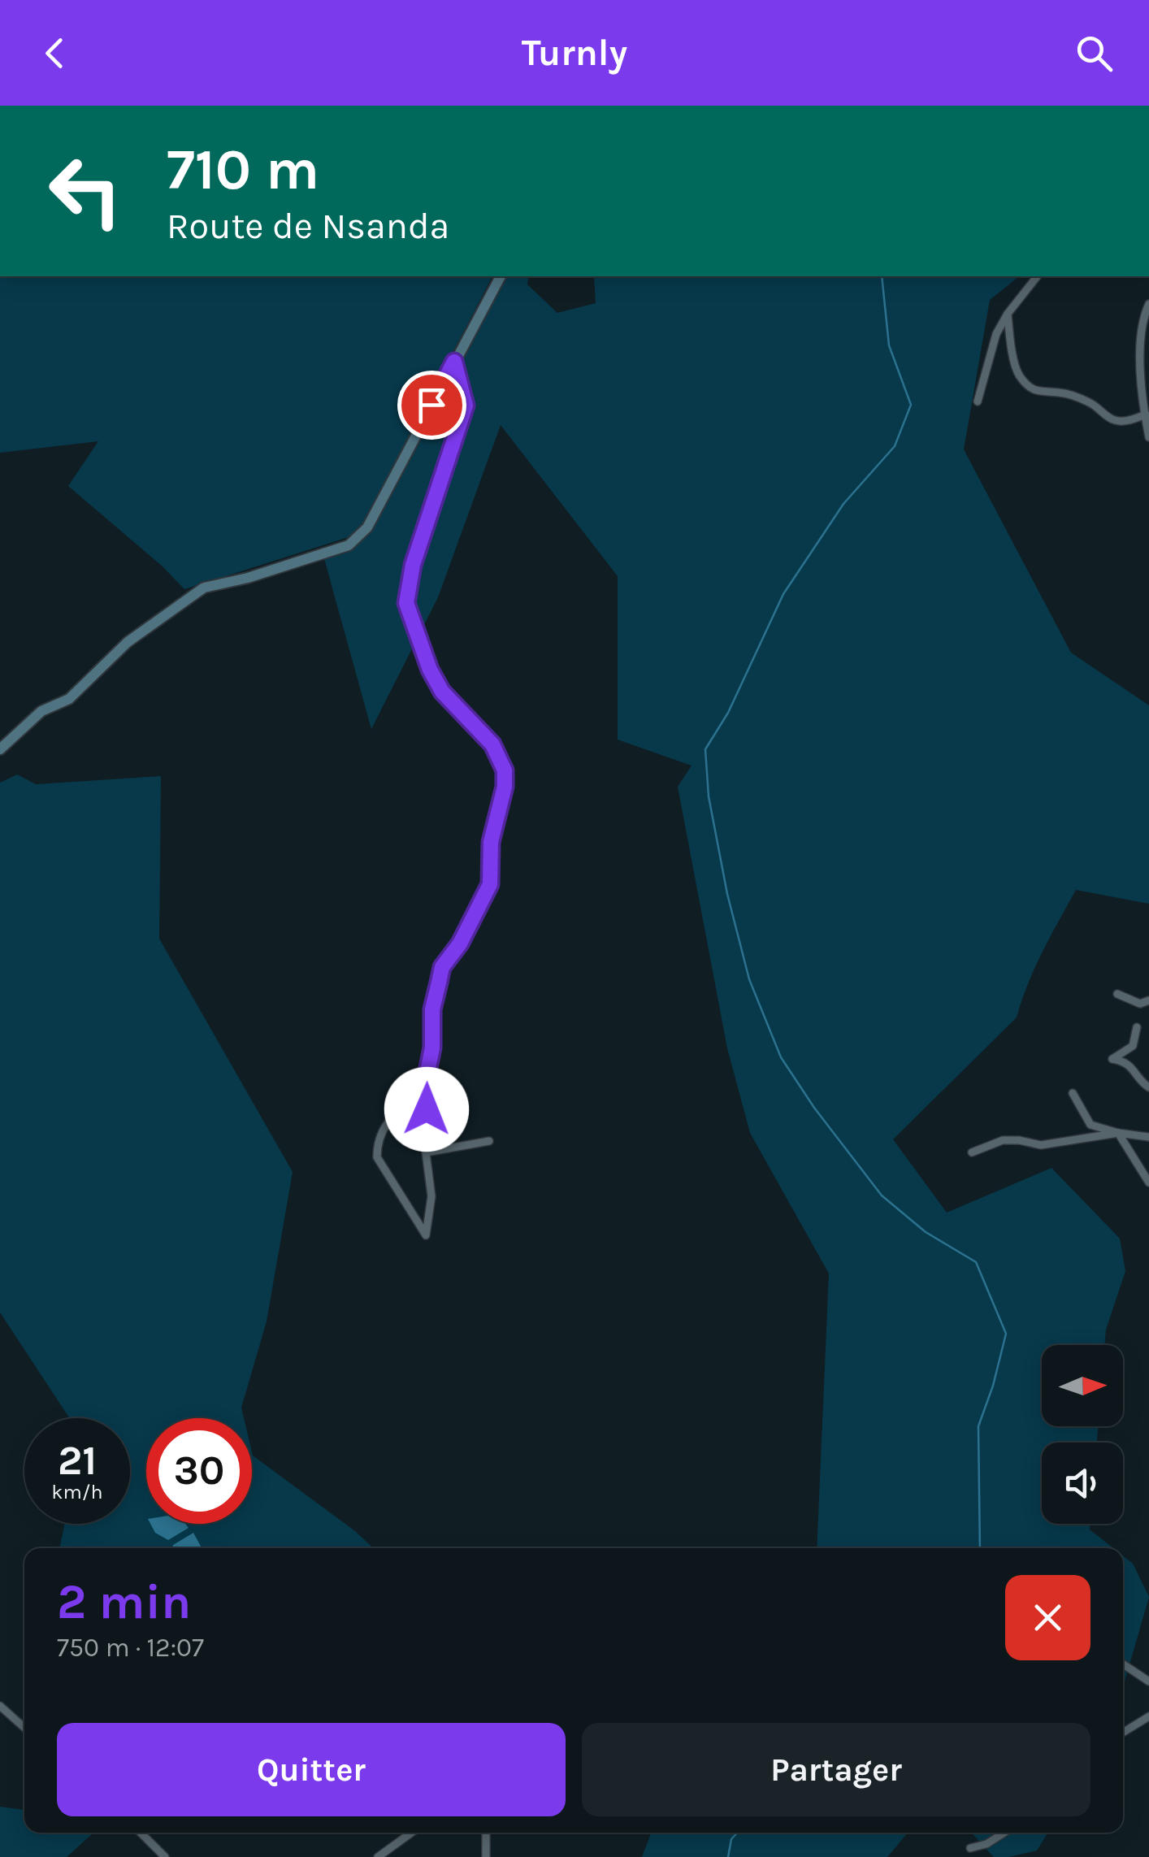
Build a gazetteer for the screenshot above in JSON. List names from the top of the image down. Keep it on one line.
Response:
{"north":"right","page":{"header":"Turnly","turn":["710 m","Route de Nsanda"],"speed":"21 km/h","limit":"30","heading":["2 min","750 m · 12:07"],"buttons":["Quitter","Partager"]}}
